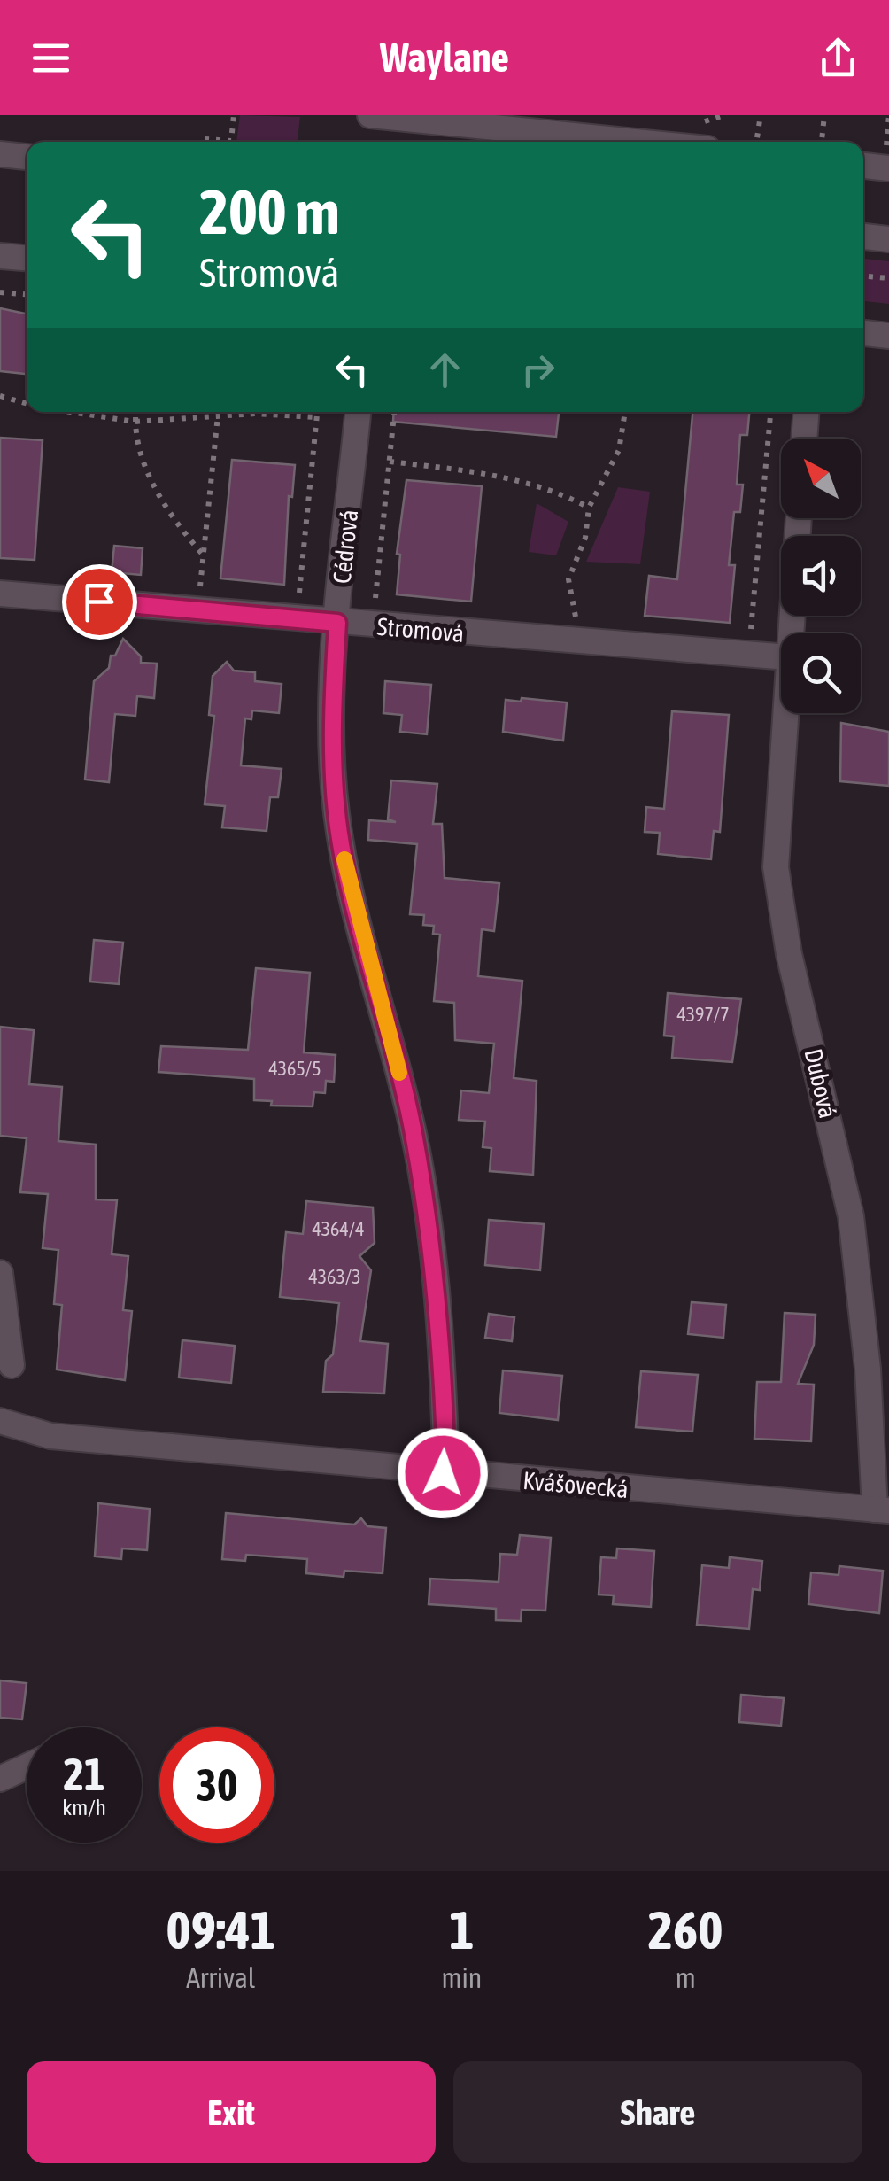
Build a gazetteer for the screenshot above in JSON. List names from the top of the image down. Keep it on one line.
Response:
{"streets":{"street":["Cédrová","Stromová","Dubová","Kvášovecká"]},"crossings":[["Cédrová","Stromová"],["Cédrová","Kvášovecká"],["Dubová","Kvášovecká"]],"house_numbers":["4397/7","4365/5","4364/4","4363/3"],"north":"top left","page":{"header":"Waylane","turn":["200 m","Stromová"],"speed":"21 km/h","limit":"30","eta":["09:41","Arrival","1","min","260","m"],"buttons":["Exit","Share"]}}
